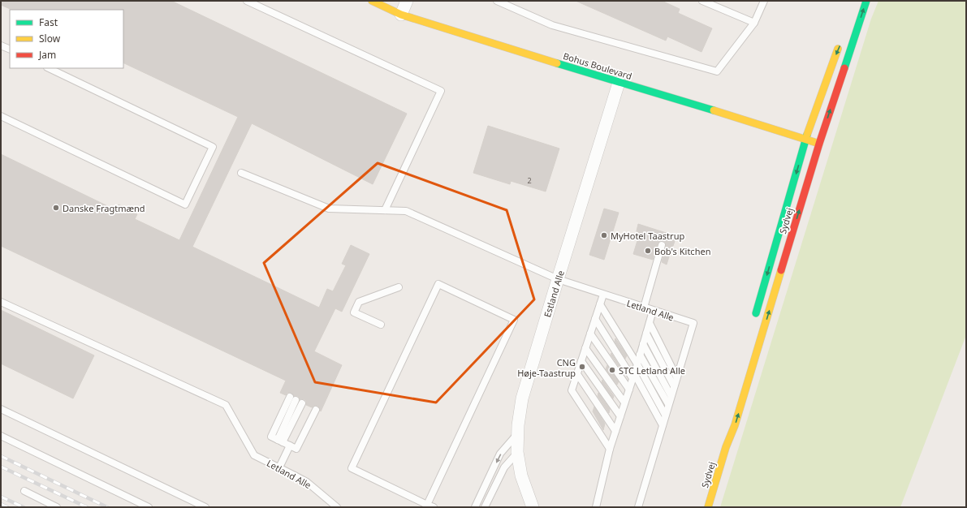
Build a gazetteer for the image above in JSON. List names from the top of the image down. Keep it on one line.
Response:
{"streets":{"main road":["Bohus Boulevard","Sydvej"],"street":["Estland Alle"],"lane":["Letland Alle"]},"crossings":[["Bohus Boulevard","Sydvej"],["Bohus Boulevard","Estland Alle"],["Estland Alle","Letland Alle"]],"places":["Danske Fragtmænd","MyHotel Taastrup","Bob's Kitchen","CNG Høje-Taastrup","STC Letland Alle"],"house_numbers":["2"],"legend":["Fast","Slow","Jam"]}
